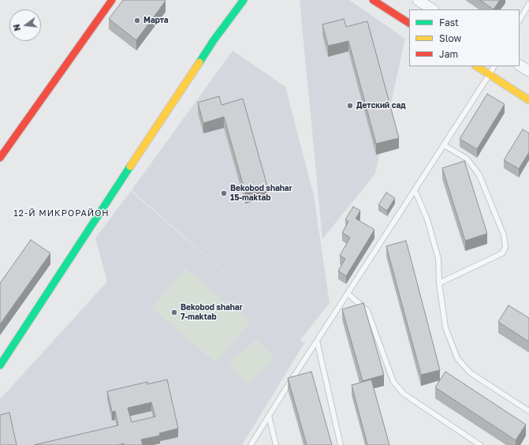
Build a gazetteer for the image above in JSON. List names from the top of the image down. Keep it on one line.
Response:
{"districts":["12-Й МИКРОРАЙОН"],"places":["Марта","Детский сад","Bekobod shahar 15-maktab","Bekobod shahar 7-maktab"],"legend":["Fast","Slow","Jam"],"north":"left"}
